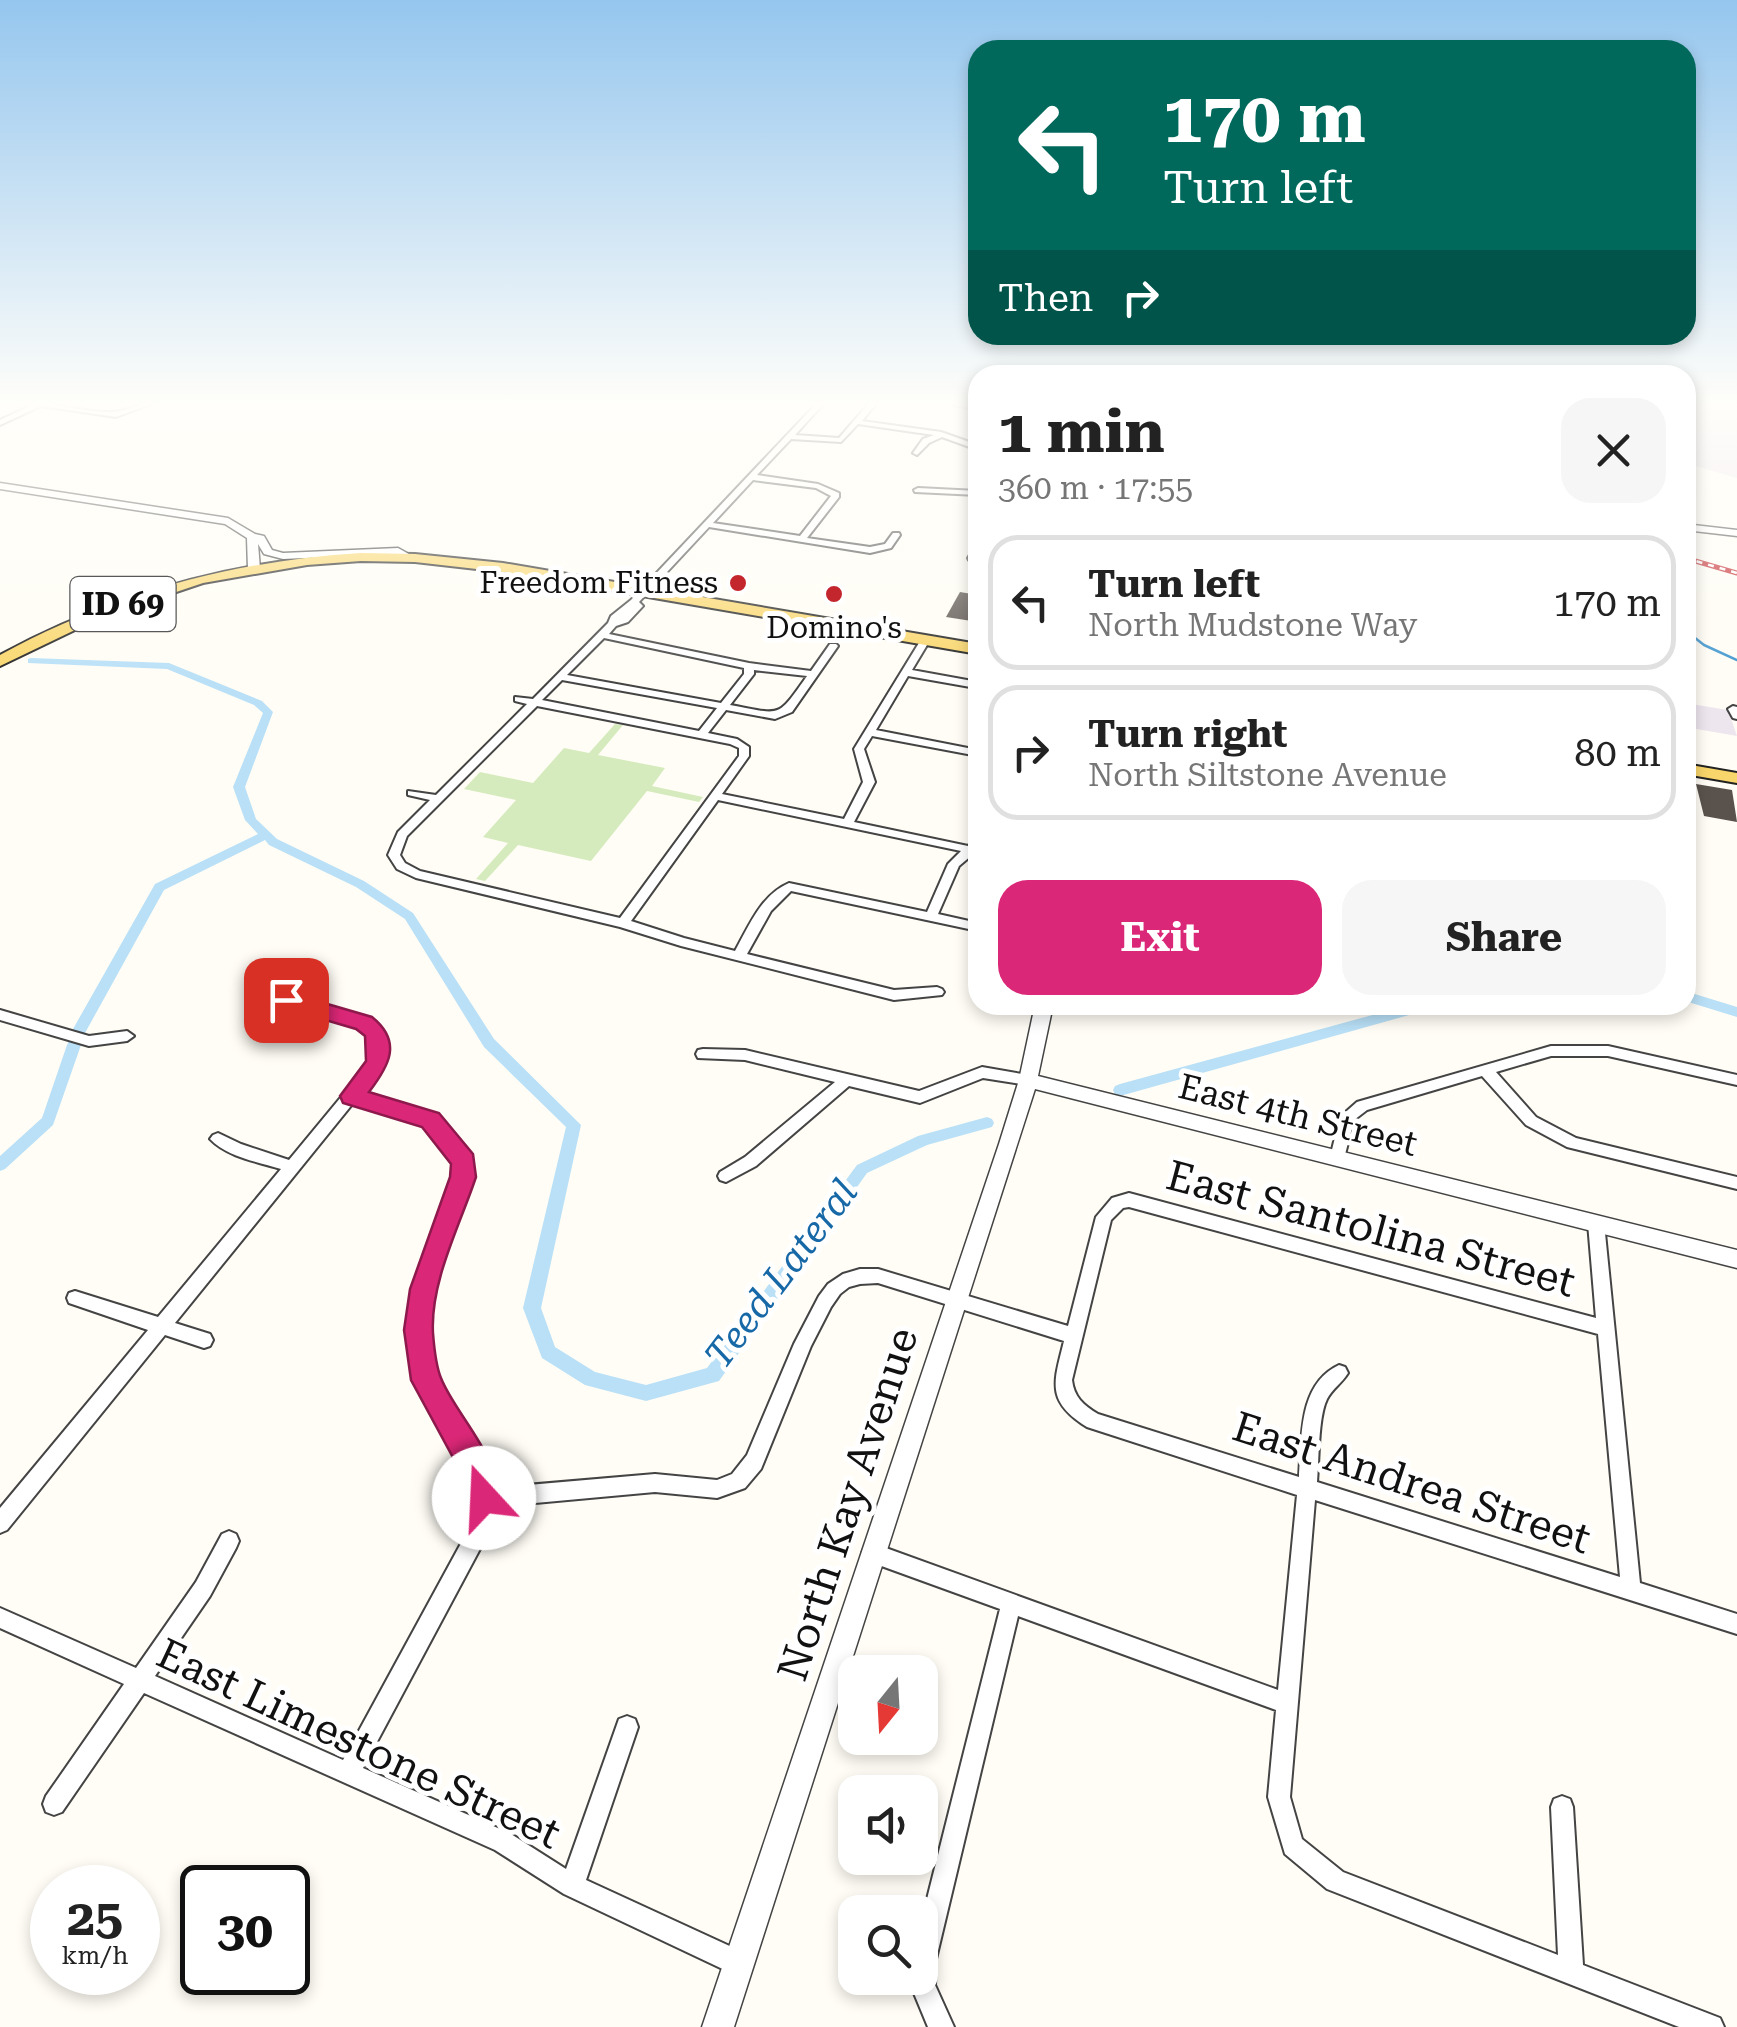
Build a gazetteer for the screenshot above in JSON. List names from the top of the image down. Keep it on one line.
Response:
{"streets":{"main road":["ID 69"],"street":["East 4th Street","East Santolina Street","East Andrea Street","North Kay Avenue","East Limestone Street"]},"crossings":[["East 4th Street","North Kay Avenue"],["East Santolina Street","East Andrea Street"],["North Kay Avenue","East Limestone Street"]],"water":["Teed Lateral"],"places":["Freedom Fitness","Domino's"],"north":"bottom","page":{"turn":["170 m","Turn left"],"then":"Then","heading":["1 min","360 m · 17:55"],"list":[{"name":"Turn left","note":"North Mudstone Way","value":"170 m"},{"name":"Turn right","note":"North Siltstone Avenue","value":"80 m"}],"buttons":["Exit","Share"],"speed":"25 km/h","limit":"30"}}
